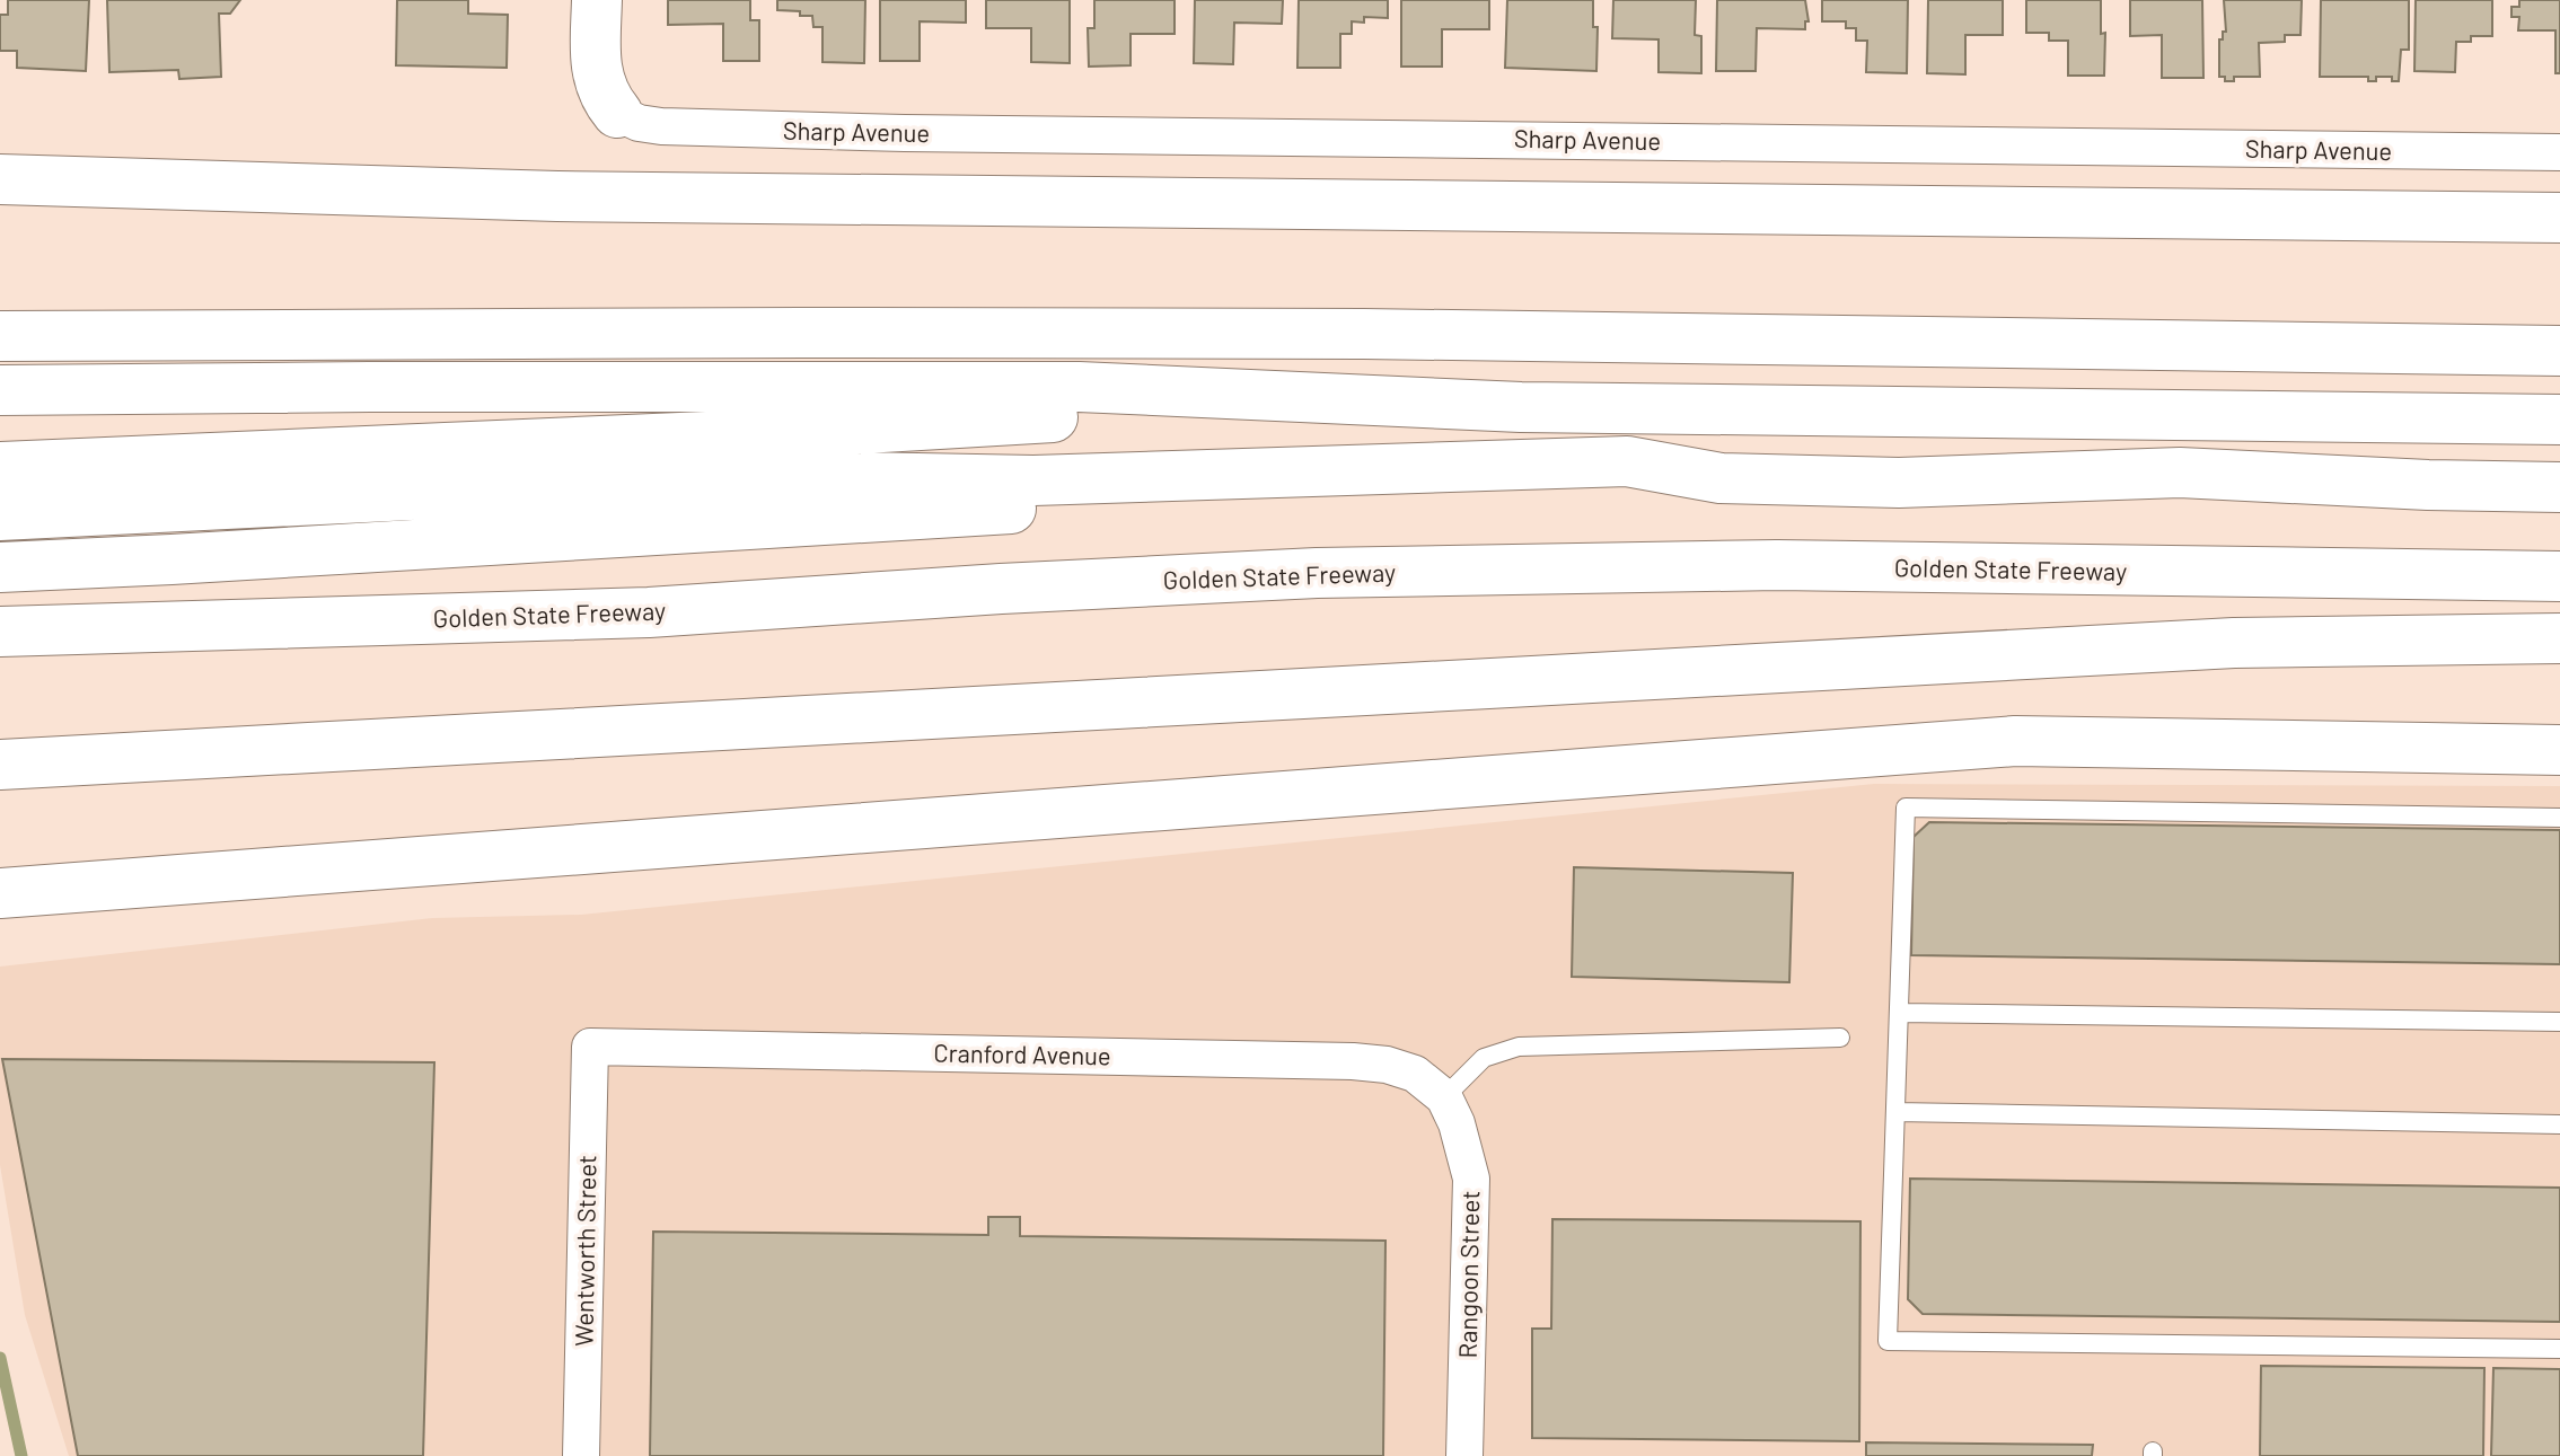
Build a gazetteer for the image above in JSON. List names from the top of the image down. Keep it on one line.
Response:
{"streets":{"main road":["Golden State Freeway"],"street":["Sharp Avenue","Cranford Avenue","Wentworth Street","Rangoon Street"]},"crossings":[["Cranford Avenue","Wentworth Street"],["Cranford Avenue","Rangoon Street"]]}
